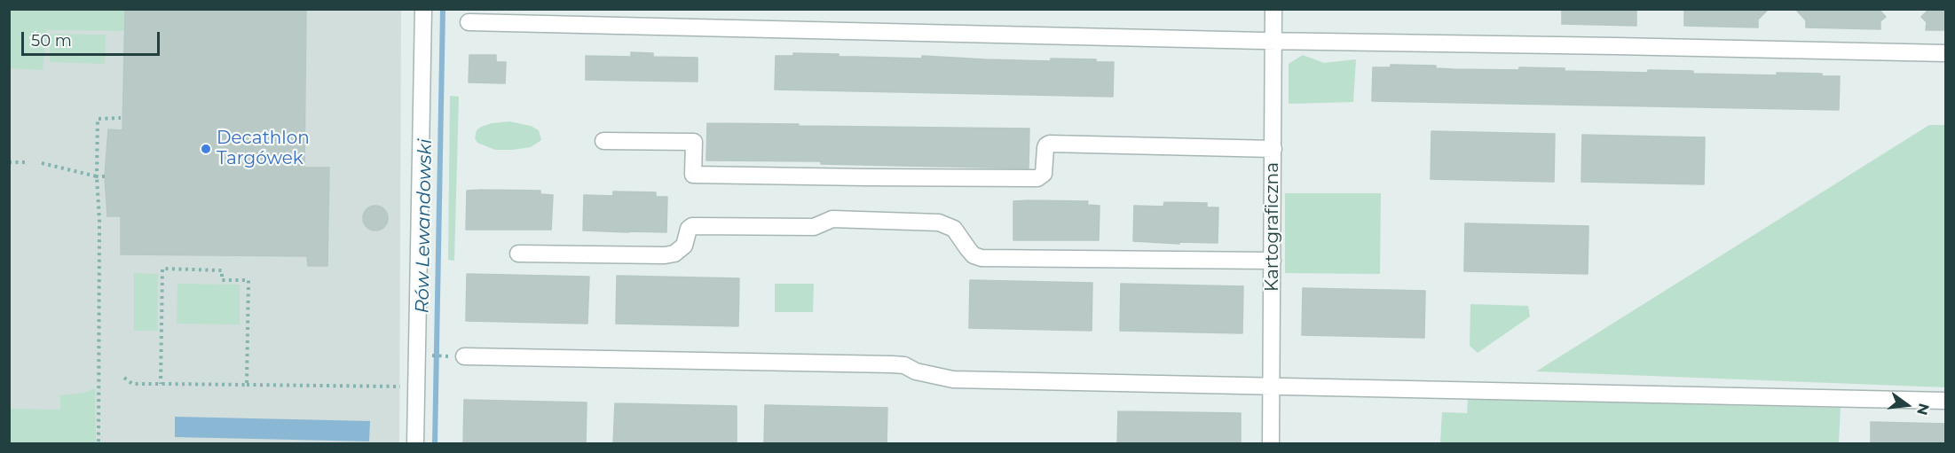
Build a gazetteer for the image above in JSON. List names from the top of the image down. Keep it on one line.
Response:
{"streets":{"street":["Kartograficzna"]},"water":["Rów Lewandowski"],"places":["Decathlon Targówek"],"scale_bar":"50 m","north":"right"}
